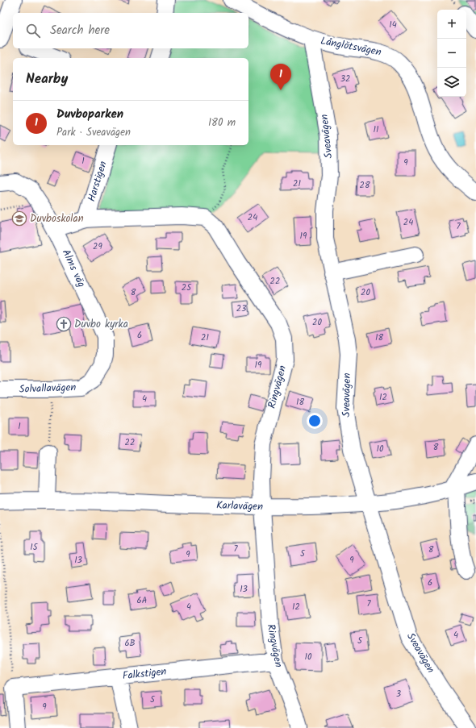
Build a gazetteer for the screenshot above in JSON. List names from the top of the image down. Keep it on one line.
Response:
{"streets":{"street":["Långlötsvägen","Sveavägen","Harstigen","Alms väg","Ringvägen","Solvallavägen","Karlavägen","Falkstigen"]},"crossings":[["Långlötsvägen","Sveavägen"],["Sveavägen","Karlavägen"],["Alms väg","Solvallavägen"],["Ringvägen","Karlavägen"],["Ringvägen","Falkstigen"]],"places":{"school or university":["Duvboskolan"],"church":["Duvbo kyrka"]},"house_numbers":["14","32","11","1","9","21","28","24","24","7","19","29","22","25","8","20","23","20","6","21","18","19","12","4","18","1","22","8","10","15","7","8","5","9","13","9","6","13","6A","7","4","12","4","5","6B","10","3","5","9"],"page":{"map_buttons":["+","−"],"search":"Search here","heading":"Nearby","pins":"1","list":[{"mark":"1","name":"Duvboparken","note":"Park · Sveavägen","value":"180 m"}]}}
